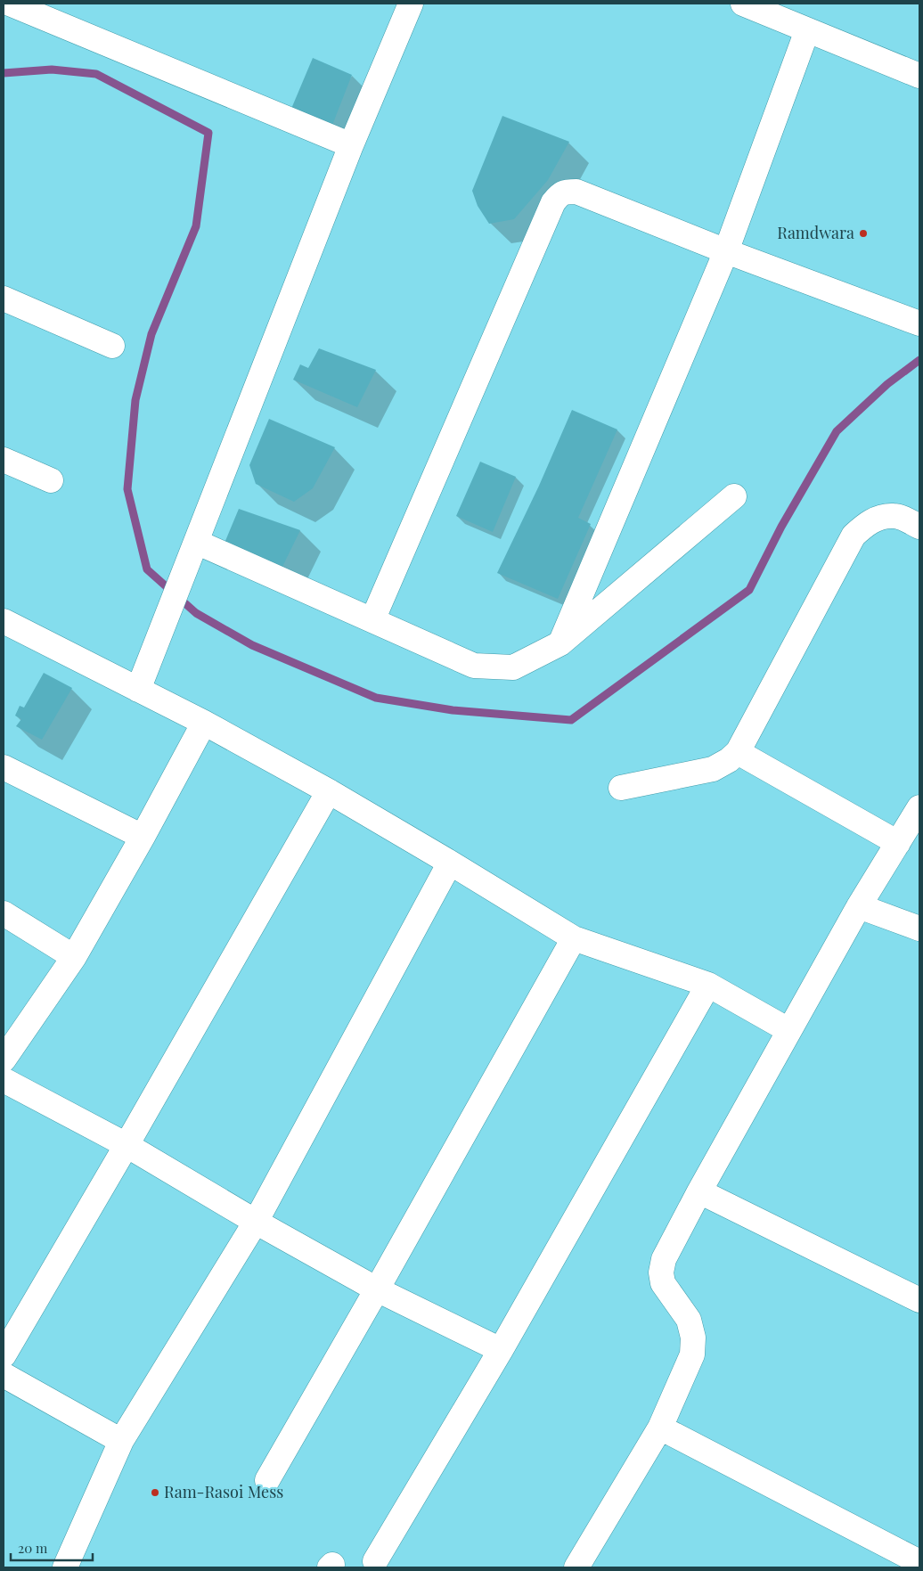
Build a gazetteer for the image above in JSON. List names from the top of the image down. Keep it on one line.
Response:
{"places":["Ramdwara","Ram-Rasoi Mess"],"scale_bar":"20 m"}
